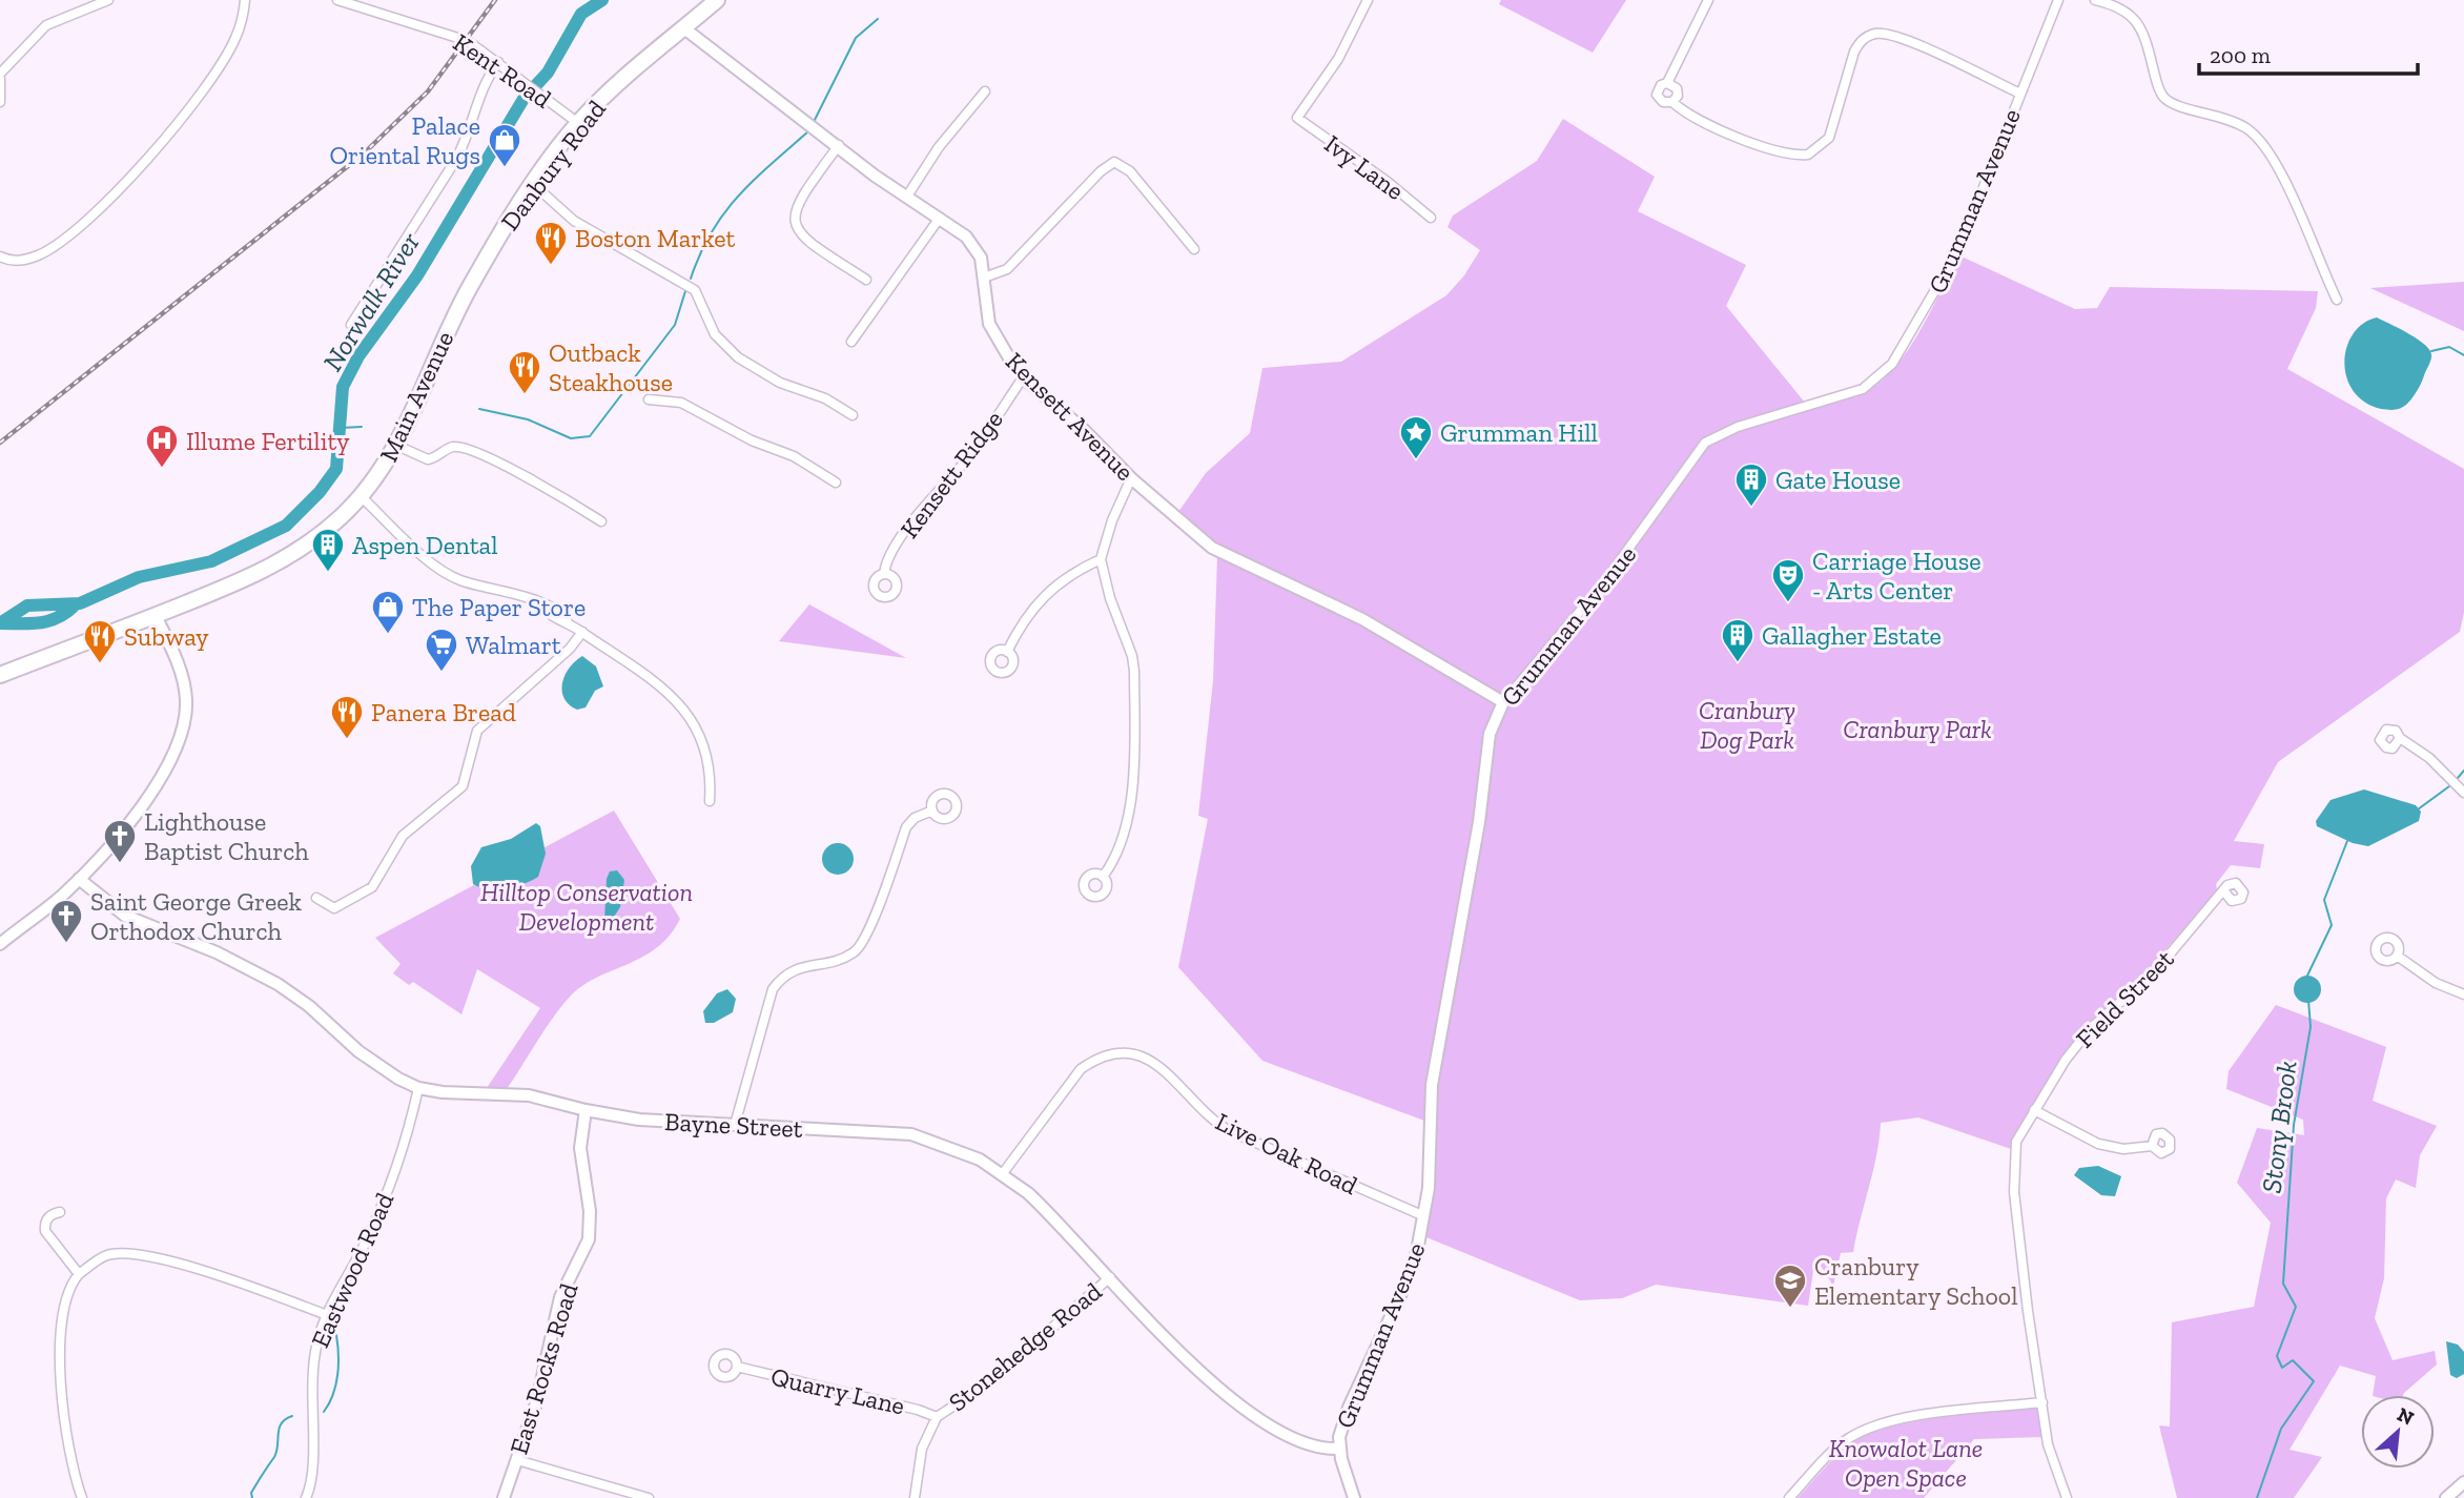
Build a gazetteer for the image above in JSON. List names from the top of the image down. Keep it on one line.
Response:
{"streets":{"highway":["Danbury Road","Main Avenue"],"street":["Kent Road","Ivy Lane","Grumman Avenue","Kensett Avenue","Kensett Ridge","Field Street","Bayne Street","Live Oak Road","Eastwood Road","Stonehedge Road","East Rocks Road","Quarry Lane"]},"crossings":[["Kent Road","Danbury Road"],["Danbury Road","Main Avenue"],["Danbury Road","Kensett Avenue"],["Grumman Avenue","Kensett Avenue"],["Grumman Avenue","Bayne Street"],["Grumman Avenue","Live Oak Road"],["Kensett Avenue","Kensett Ridge"],["Bayne Street","Live Oak Road"],["Bayne Street","Eastwood Road"],["Bayne Street","Stonehedge Road"],["Bayne Street","East Rocks Road"],["Stonehedge Road","Quarry Lane"]],"water":["Norwalk River","Stony Brook"],"parks":["Cranbury Dog Park","Cranbury Park","Hilltop Conservation Development","Knowalot Lane Open Space"],"places":{"shop":["Palace Oriental Rugs","The Paper Store"],"restaurant":["Boston Market","Outback Steakhouse","Subway","Panera Bread"],"place":["Grumman Hill"],"hospital":["Illume Fertility"],"building":["Gate House","Aspen Dental","Gallagher Estate"],"theatre":["Carriage House - Arts Center"],"supermarket":["Walmart"],"church":["Lighthouse Baptist Church","Saint George Greek Orthodox Church"],"school or university":["Cranbury Elementary School"]},"scale_bar":"200 m","north":"top right"}
